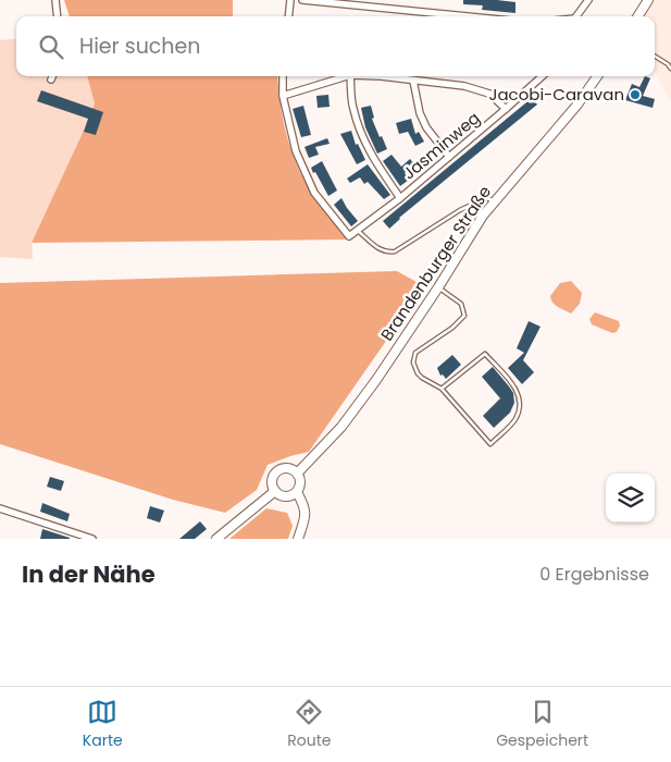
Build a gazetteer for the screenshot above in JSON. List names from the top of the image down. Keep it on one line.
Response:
{"streets":{"street":["Jasminweg","Brandenburger Straße"]},"places":["Jacobi-Caravan"],"page":{"search":"Hier suchen","heading":["In der Nähe","0 Ergebnisse"],"nav":["Karte","Route","Gespeichert"]}}
